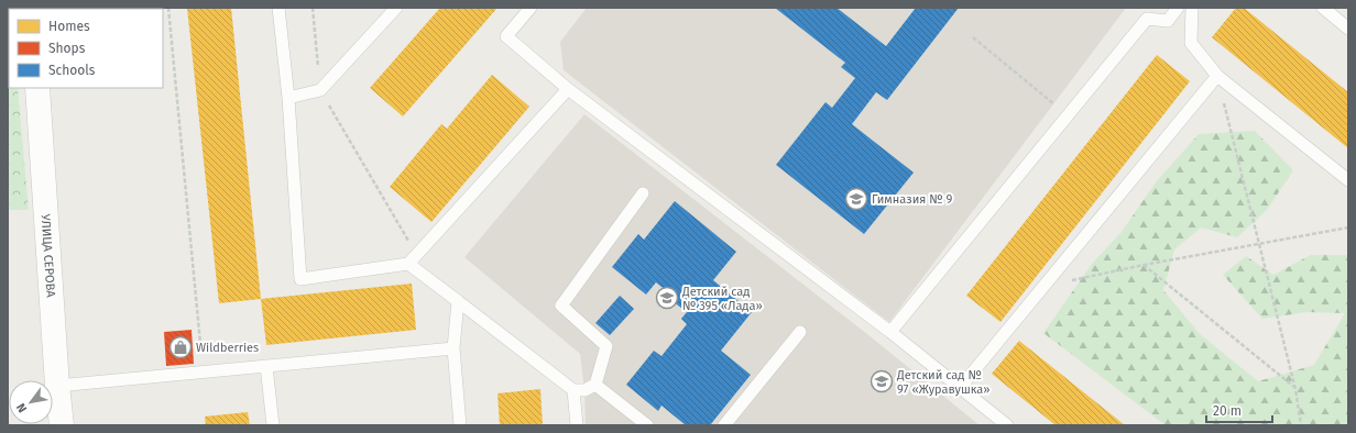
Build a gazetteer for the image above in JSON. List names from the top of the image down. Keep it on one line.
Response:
{"streets":{"street":["УЛИЦА СЕРОВА"]},"places":{"school or university":["Гимназия № 9","Детский сад № 395 «Лада»","Детский сад № 97 «Журавушка»"],"shop":["Wildberries"]},"legend":["Homes","Shops","Schools"],"scale_bar":"20 m","north":"bottom left"}
